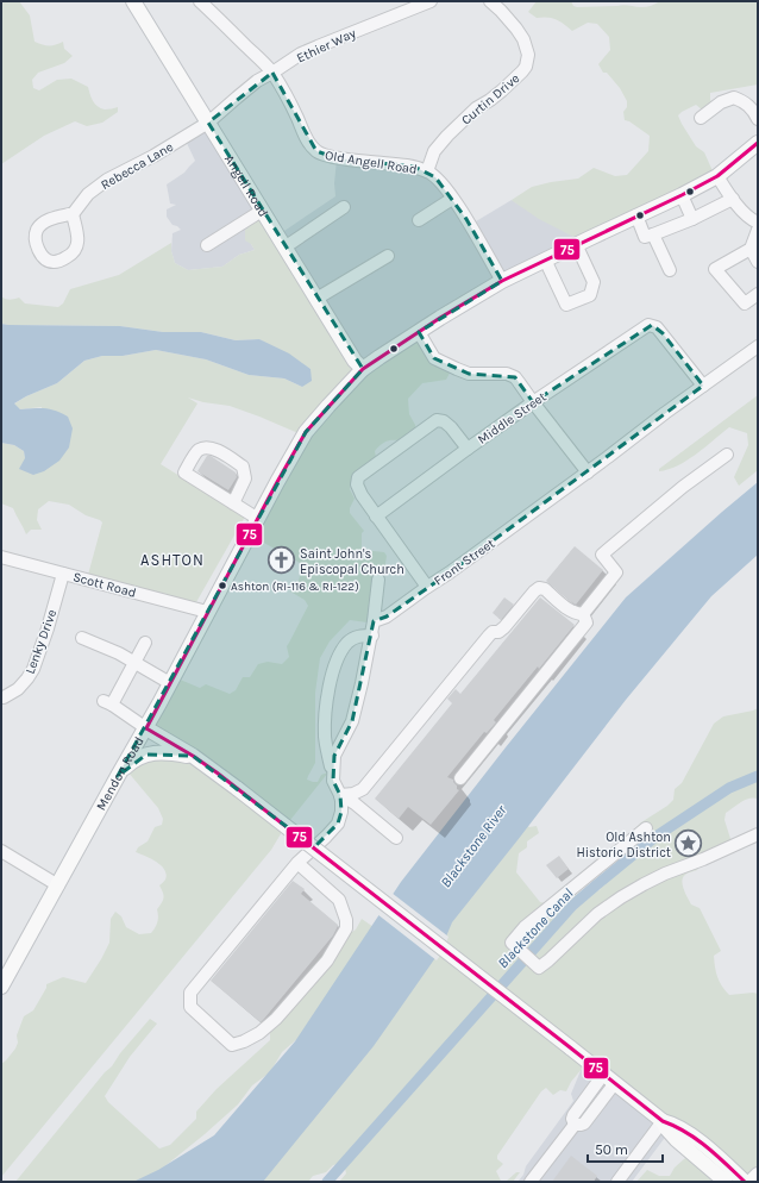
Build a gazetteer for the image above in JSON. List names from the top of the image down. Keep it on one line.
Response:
{"streets":{"main road":["Angell Road","Mendon Road"],"street":["Ethier Way","Curtin Drive","Old Angell Road","Rebecca Lane","Middle Street","Front Street","Scott Road","Lenky Drive"]},"crossings":[["Ethier Way","Old Angell Road"],["Ethier Way","Rebecca Lane"],["Ethier Way","Angell Road"],["Curtin Drive","Old Angell Road"],["Old Angell Road","Mendon Road"],["Rebecca Lane","Angell Road"],["Angell Road","Mendon Road"],["Middle Street","Front Street"],["Scott Road","Lenky Drive"],["Scott Road","Mendon Road"]],"districts":["ASHTON"],"water":["Blackstone River","Blackstone Canal"],"places":{"church":["Saint John's Episcopal Church"],"other":["Ashton (RI-116 & RI-122)"],"place":["Old Ashton Historic District"]},"lines":["transit line 75"],"scale_bar":"50 m"}
